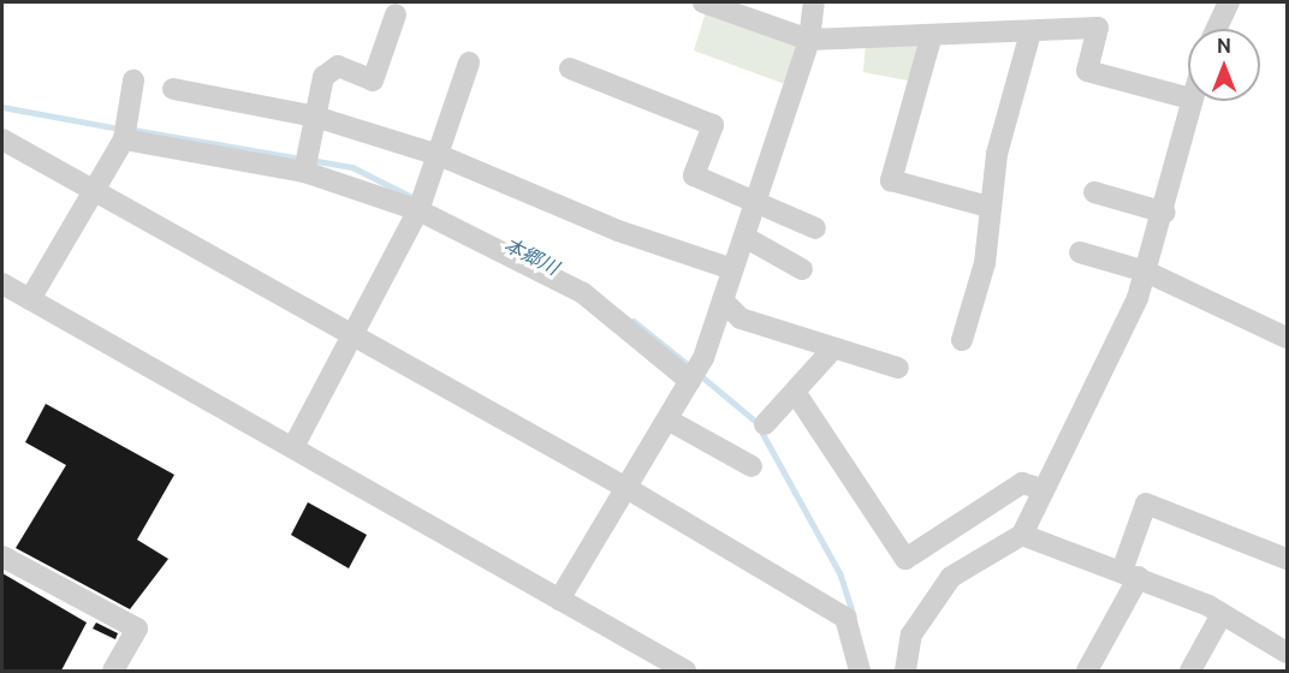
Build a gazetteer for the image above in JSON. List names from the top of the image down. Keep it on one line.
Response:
{"water":["本郷川"],"north":"top"}
